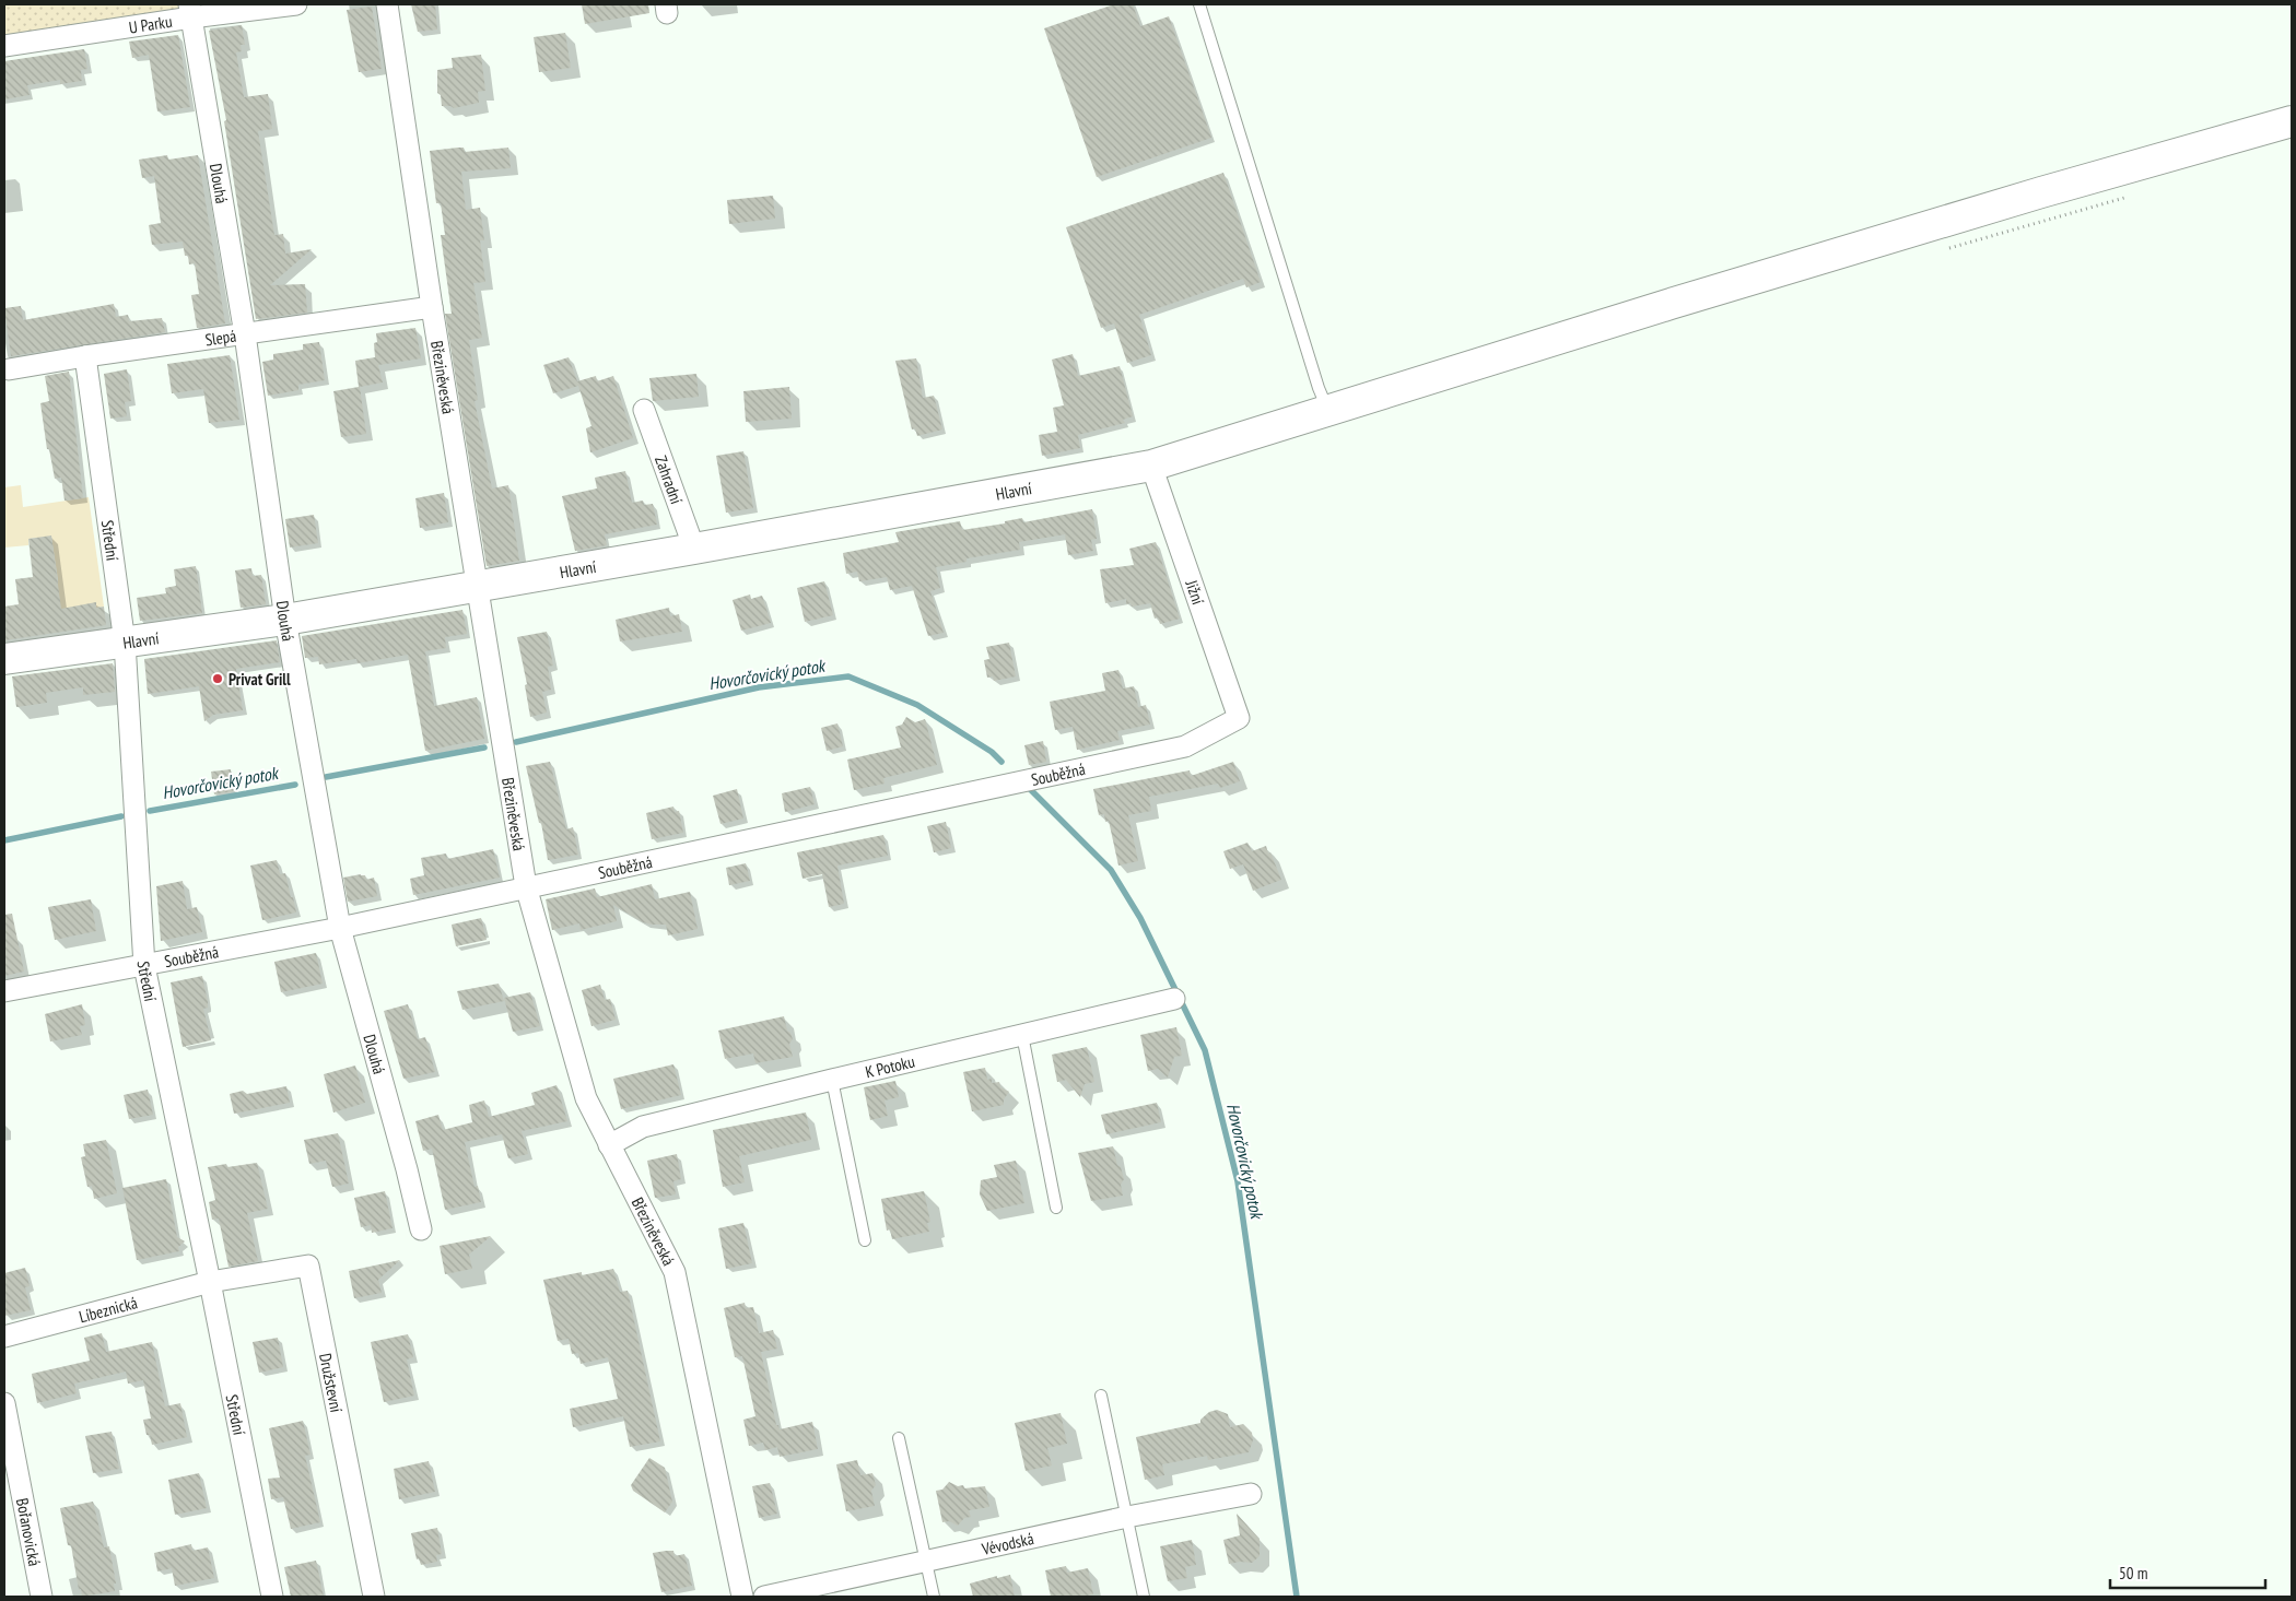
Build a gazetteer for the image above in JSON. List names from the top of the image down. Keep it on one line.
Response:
{"streets":{"street":["U Parku","Dlouhá","Slepá","Březiněveská","Zahradní","Hlavní","Střední","Jižní","Souběžná","K Potoku","Líbeznická","Družstevní","Bořanovická","Vévodská"]},"crossings":[["U Parku","Dlouhá"],["Dlouhá","Slepá"],["Dlouhá","Hlavní"],["Dlouhá","Souběžná"],["Slepá","Březiněveská"],["Slepá","Střední"],["Březiněveská","Hlavní"],["Březiněveská","Souběžná"],["Březiněveská","K Potoku"],["Zahradní","Hlavní"],["Hlavní","Střední"],["Hlavní","Jižní"],["Střední","Souběžná"],["Střední","Líbeznická"],["Střední","Družstevní"],["Jižní","Souběžná"],["Líbeznická","Družstevní"]],"water":["Hovorčovický potok"],"places":["Privat Grill"],"scale_bar":"50 m"}
